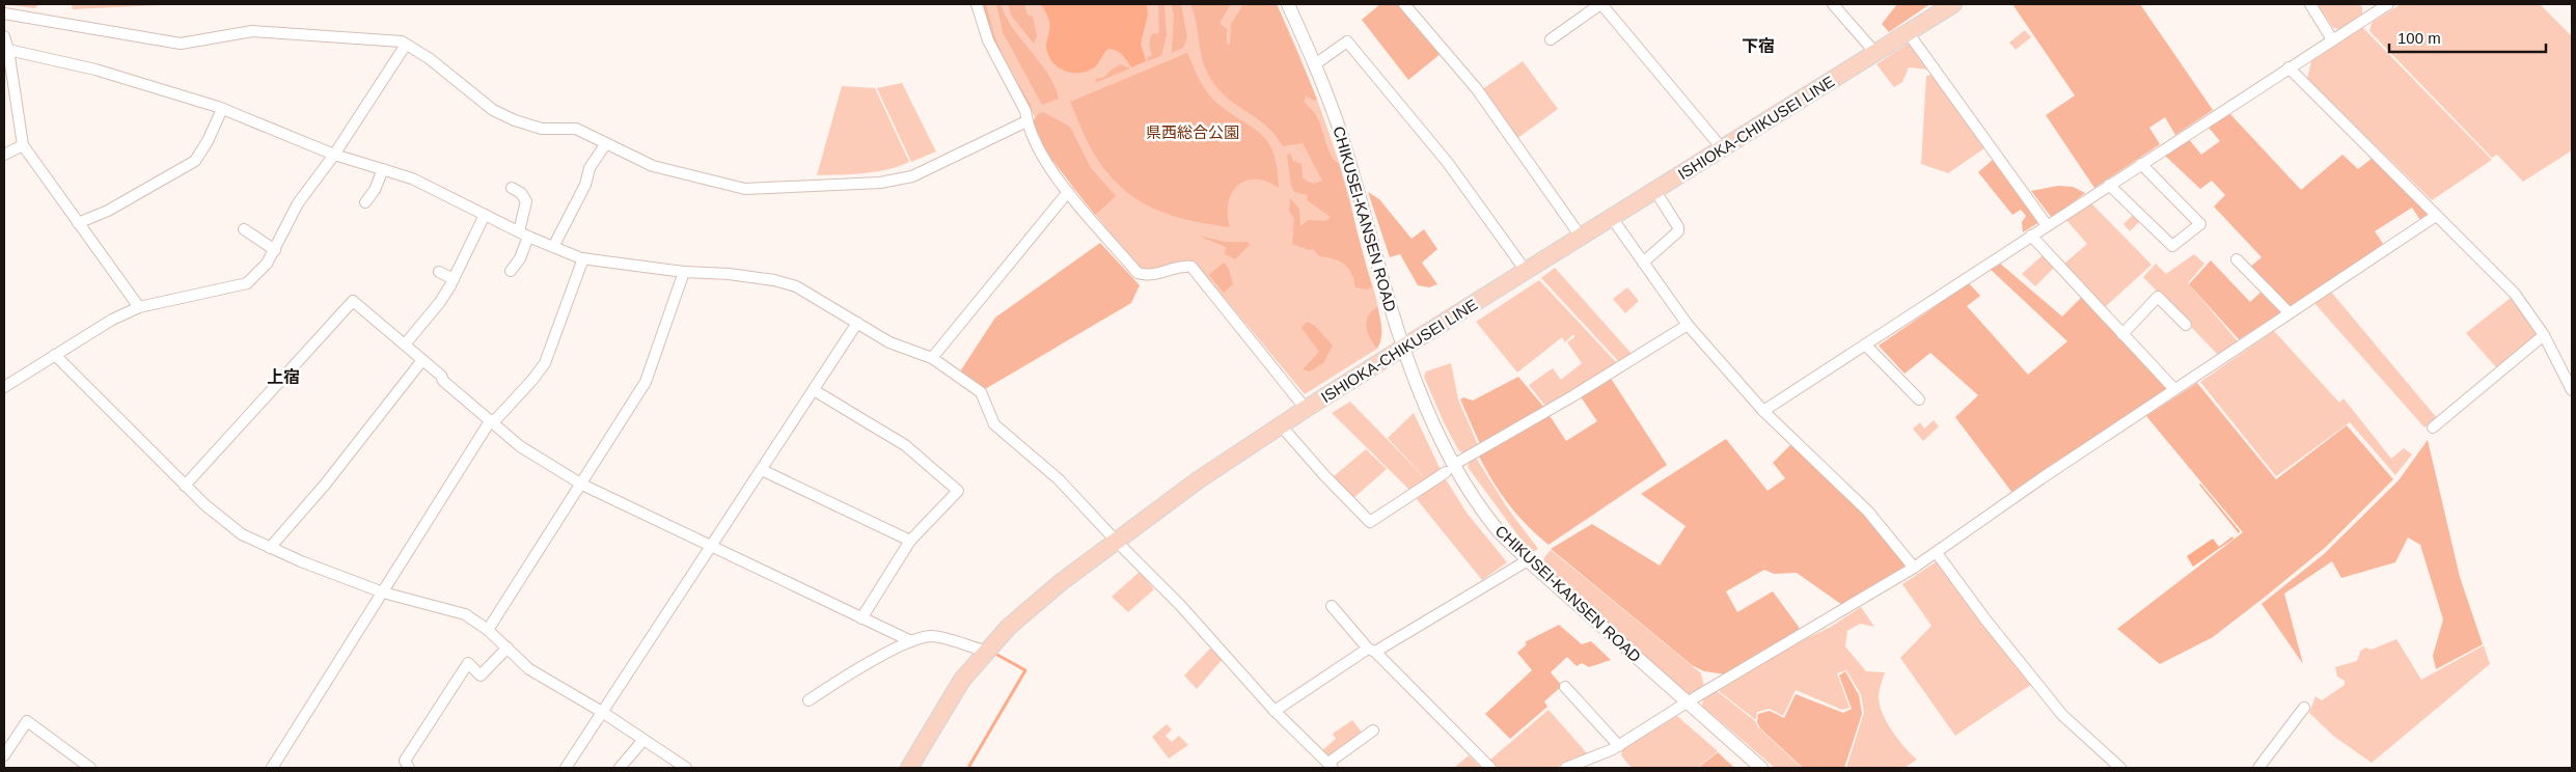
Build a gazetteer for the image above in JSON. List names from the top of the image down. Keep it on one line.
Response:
{"streets":{"main road":["ISHIOKA-CHIKUSEI LINE"],"street":["CHIKUSEI-KANSEN ROAD"]},"crossings":[["ISHIOKA-CHIKUSEI LINE","CHIKUSEI-KANSEN ROAD"]],"districts":["下宿","上宿"],"parks":["県西総合公園"],"scale_bar":"100 m"}
